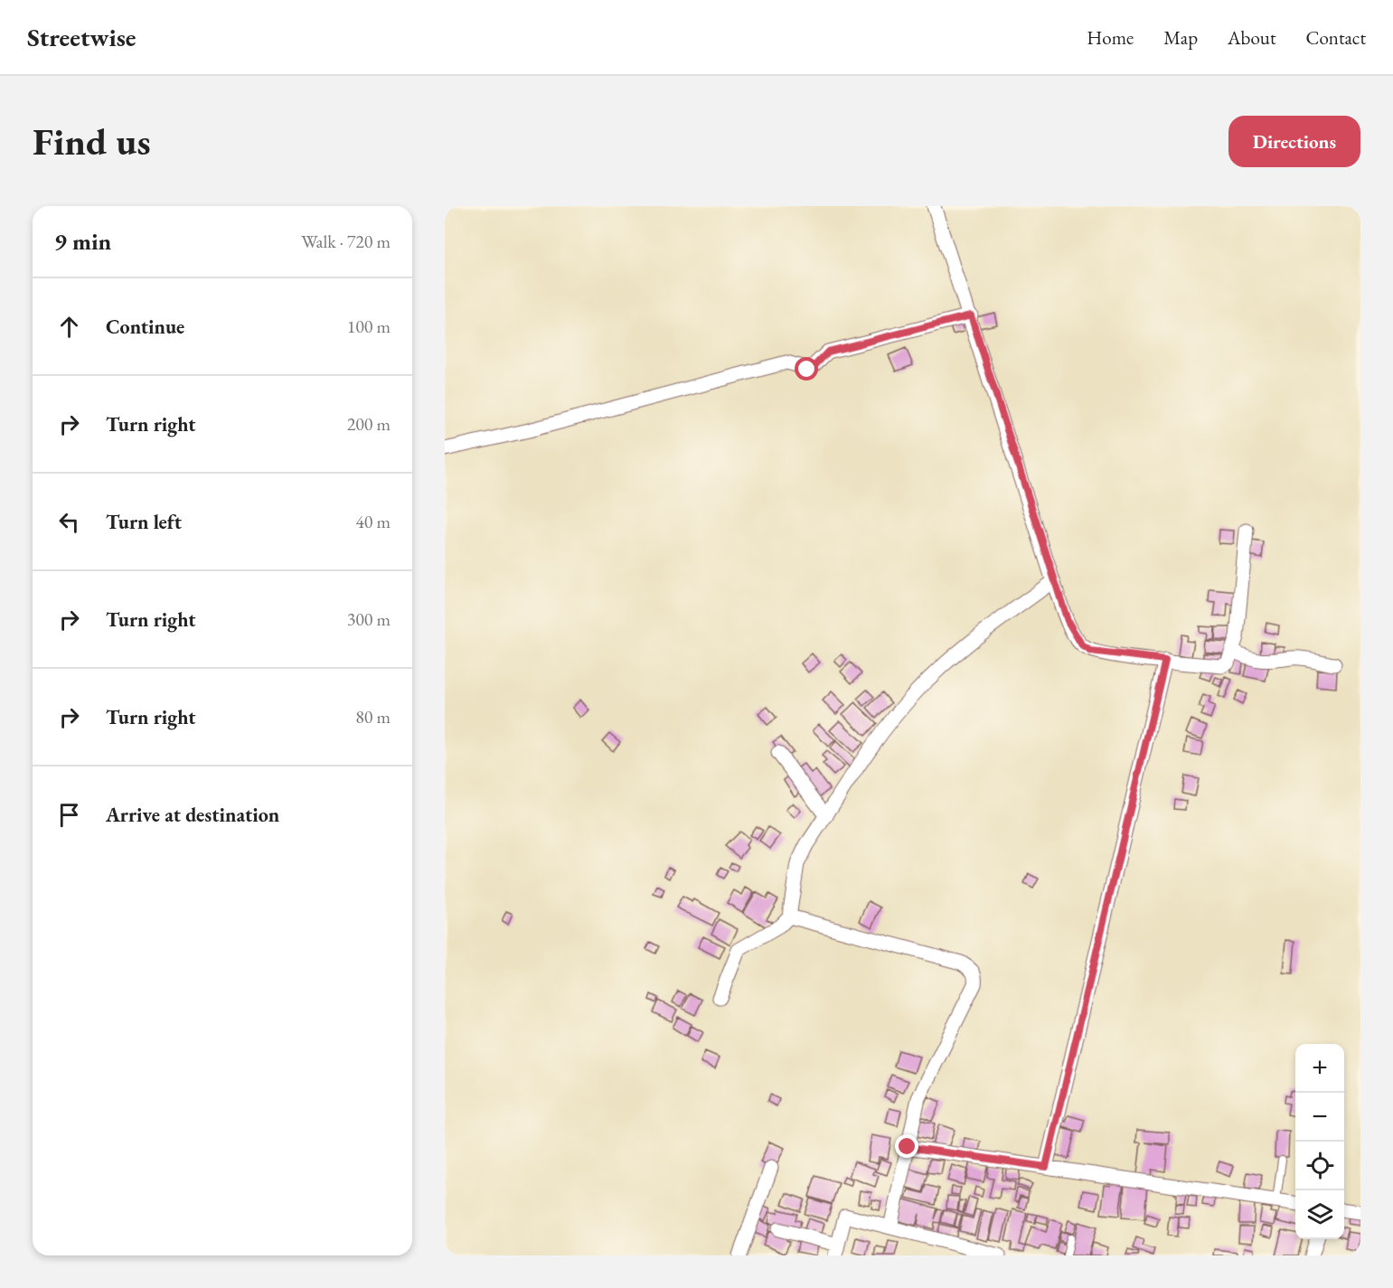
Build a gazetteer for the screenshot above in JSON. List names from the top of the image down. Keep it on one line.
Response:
{"page":{"header":"Streetwise","nav":["Home","Map","About","Contact"],"buttons":"Directions","title":"Find us","heading":["9 min","Walk · 720 m"],"list":[["Continue","100 m"],["Turn right","200 m"],["Turn left","40 m"],["Turn right","300 m"],["Turn right","80 m"],"Arrive at destination"],"map_buttons":["+","−"]}}
